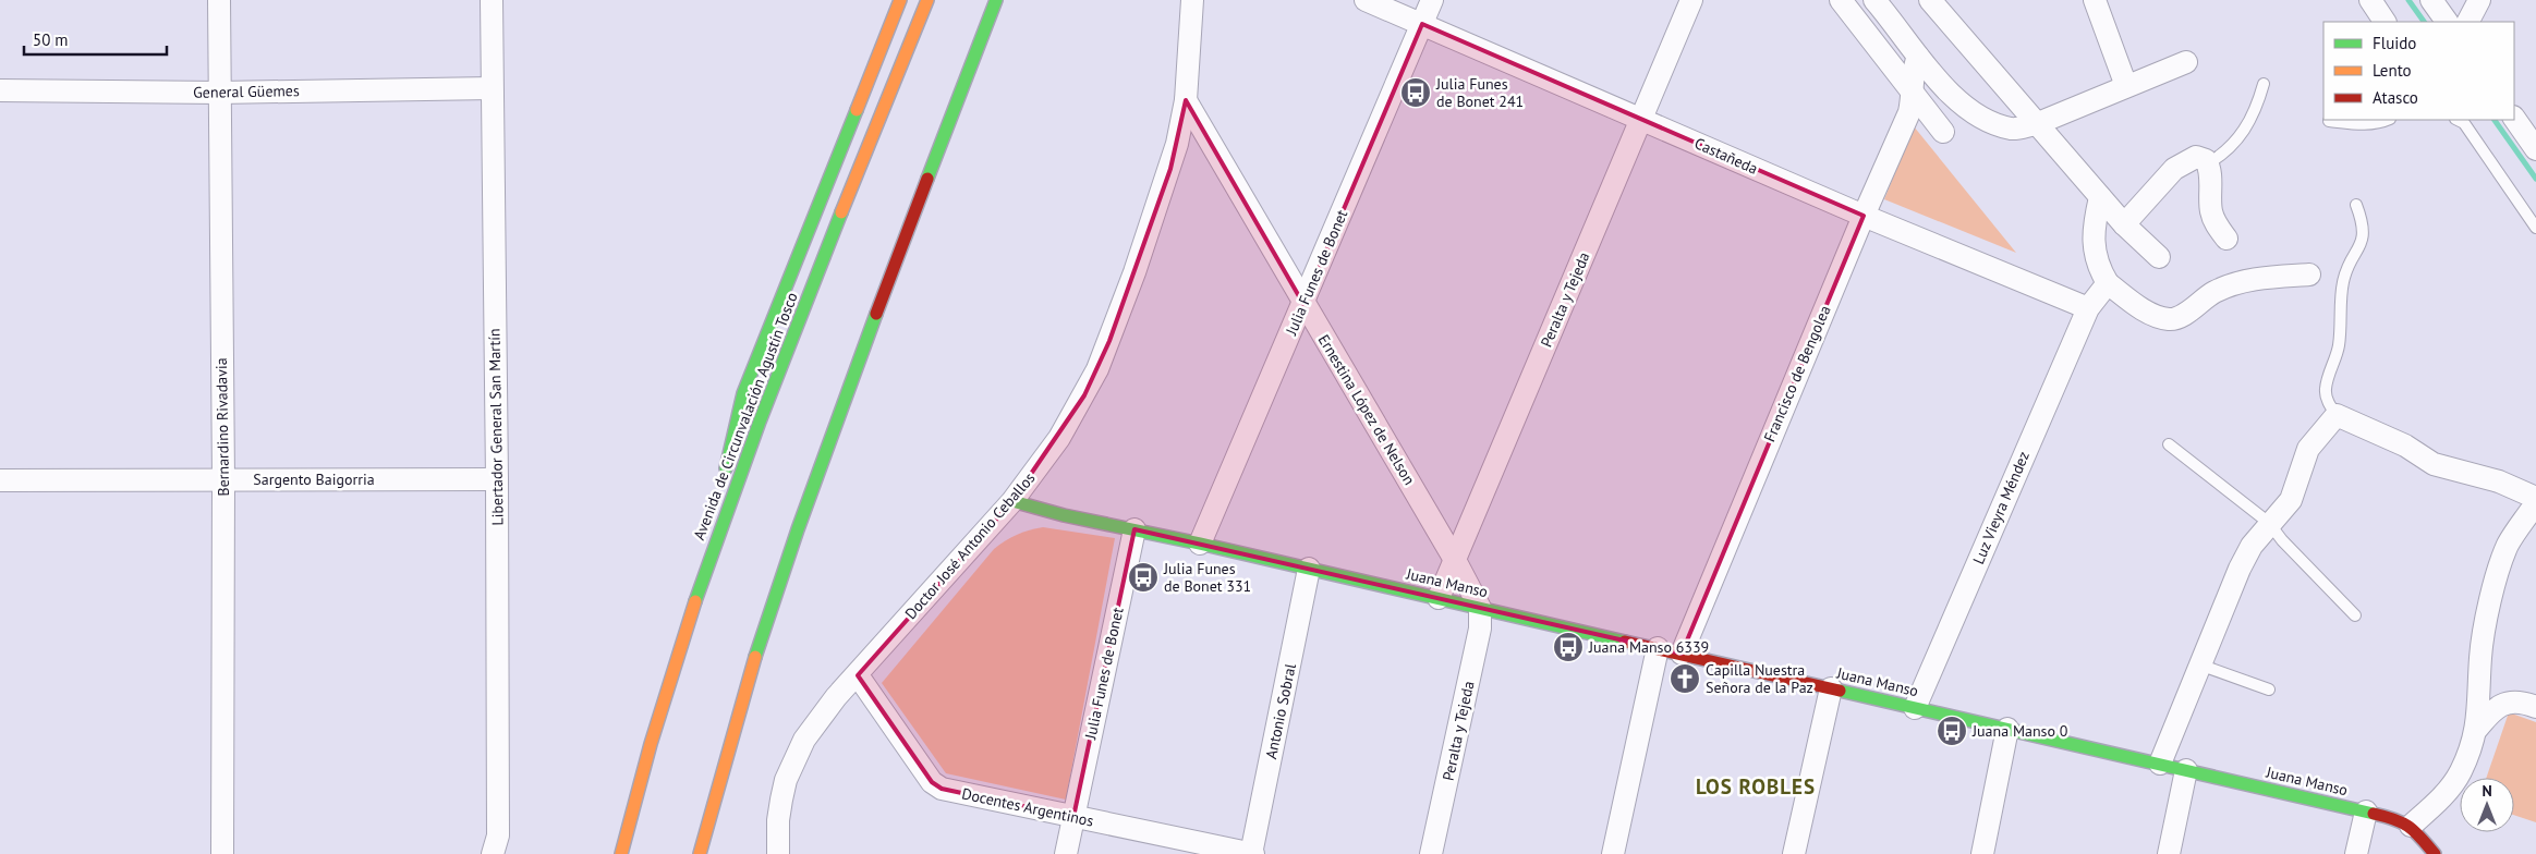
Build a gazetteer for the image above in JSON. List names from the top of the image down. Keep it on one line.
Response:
{"streets":{"main road":["Avenida de Circunvalación Agustín Tosco","Juana Manso"],"street":["General Güemes","Castañeda","Julia Funes de Bonet","Peralta y Tejeda","Francisco de Bengolea","Ernestina López de Nelson","Bernardino Rivadavia","Libertador General San Martín","Sargento Baigorria","Luz Vieyra Méndez","Doctor José Antonio Ceballos","Antonio Sobral","Docentes Argentinos"]},"crossings":[["General Güemes","Bernardino Rivadavia"],["General Güemes","Libertador General San Martín"],["Castañeda","Julia Funes de Bonet"],["Castañeda","Peralta y Tejeda"],["Castañeda","Francisco de Bengolea"],["Castañeda","Luz Vieyra Méndez"],["Julia Funes de Bonet","Ernestina López de Nelson"],["Julia Funes de Bonet","Juana Manso"],["Julia Funes de Bonet","Docentes Argentinos"],["Peralta y Tejeda","Ernestina López de Nelson"],["Peralta y Tejeda","Juana Manso"],["Francisco de Bengolea","Juana Manso"],["Ernestina López de Nelson","Doctor José Antonio Ceballos"],["Ernestina López de Nelson","Juana Manso"],["Bernardino Rivadavia","Sargento Baigorria"],["Libertador General San Martín","Sargento Baigorria"],["Luz Vieyra Méndez","Juana Manso"],["Doctor José Antonio Ceballos","Juana Manso"],["Doctor José Antonio Ceballos","Docentes Argentinos"],["Juana Manso","Antonio Sobral"],["Antonio Sobral","Docentes Argentinos"]],"districts":["LOS ROBLES"],"places":{"bus stop":["Julia Funes de Bonet 241","Julia Funes de Bonet 331","Juana Manso 6339","Juana Manso 0"],"church":["Capilla Nuestra Señora de la Paz"]},"legend":["Fluido","Lento","Atasco"],"scale_bar":"50 m","north":"top"}
